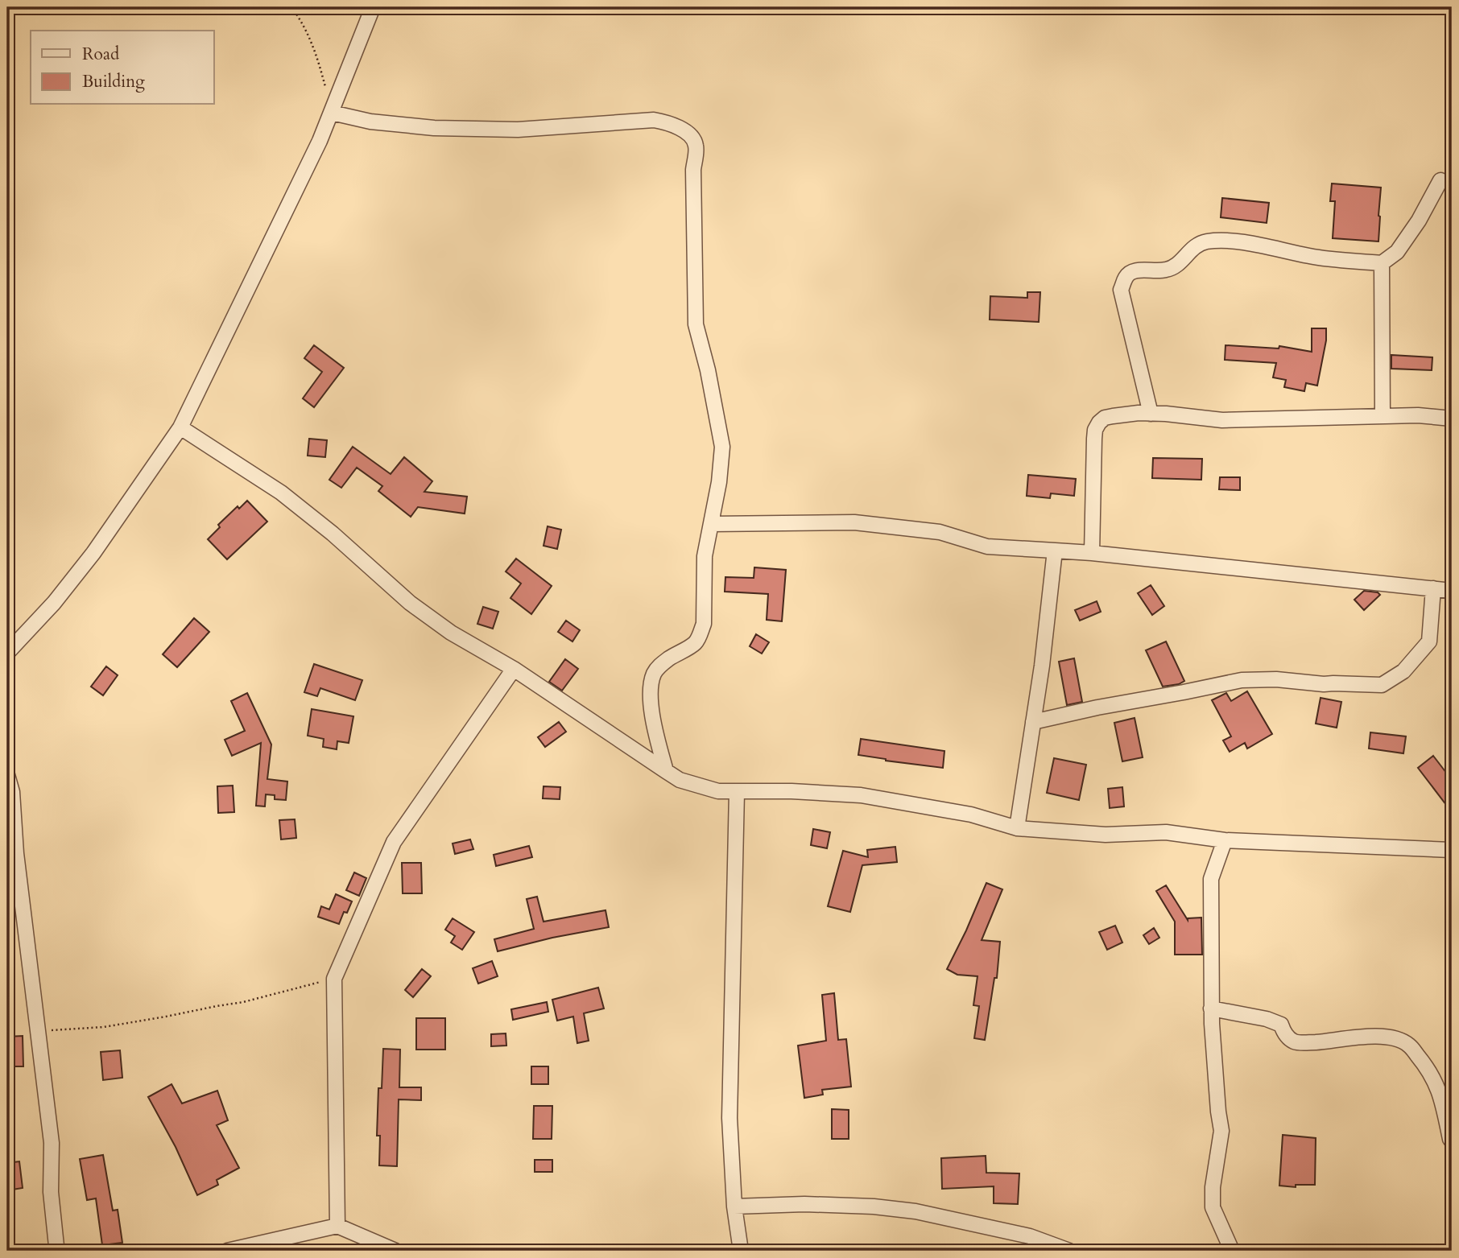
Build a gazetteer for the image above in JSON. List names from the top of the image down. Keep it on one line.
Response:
{"legend":["Road","Building"]}
